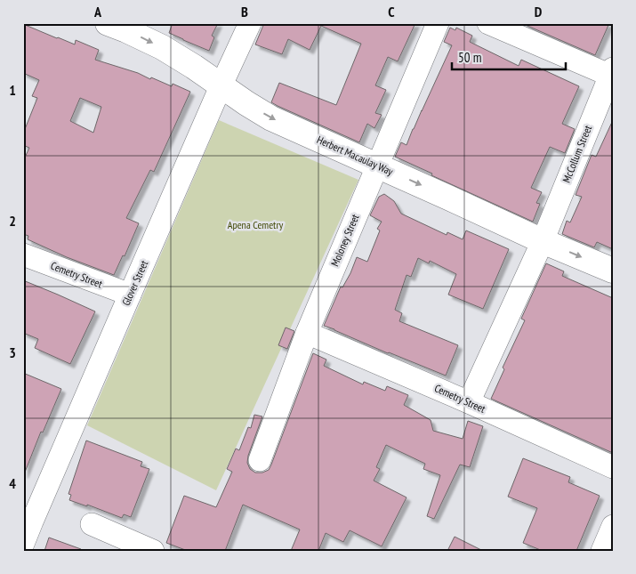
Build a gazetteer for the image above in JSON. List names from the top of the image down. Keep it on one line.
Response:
{"streets":{"highway":["Herbert Macaulay Way"],"street":["McCollum Street","Moloney Street","Cemetry Street","Glover Street"]},"crossings":[["McCollum Street","Herbert Macaulay Way"],["McCollum Street","Cemetry Street"],["Herbert Macaulay Way","Moloney Street"],["Herbert Macaulay Way","Glover Street"],["Moloney Street","Cemetry Street"],["Cemetry Street","Glover Street"]],"one_way":["Herbert Macaulay Way"],"parks":["Apena Cemetry"],"scale_bar":"50 m","grid":{"columns":["A","B","C","D"],"rows":["1","2","3","4"]}}
